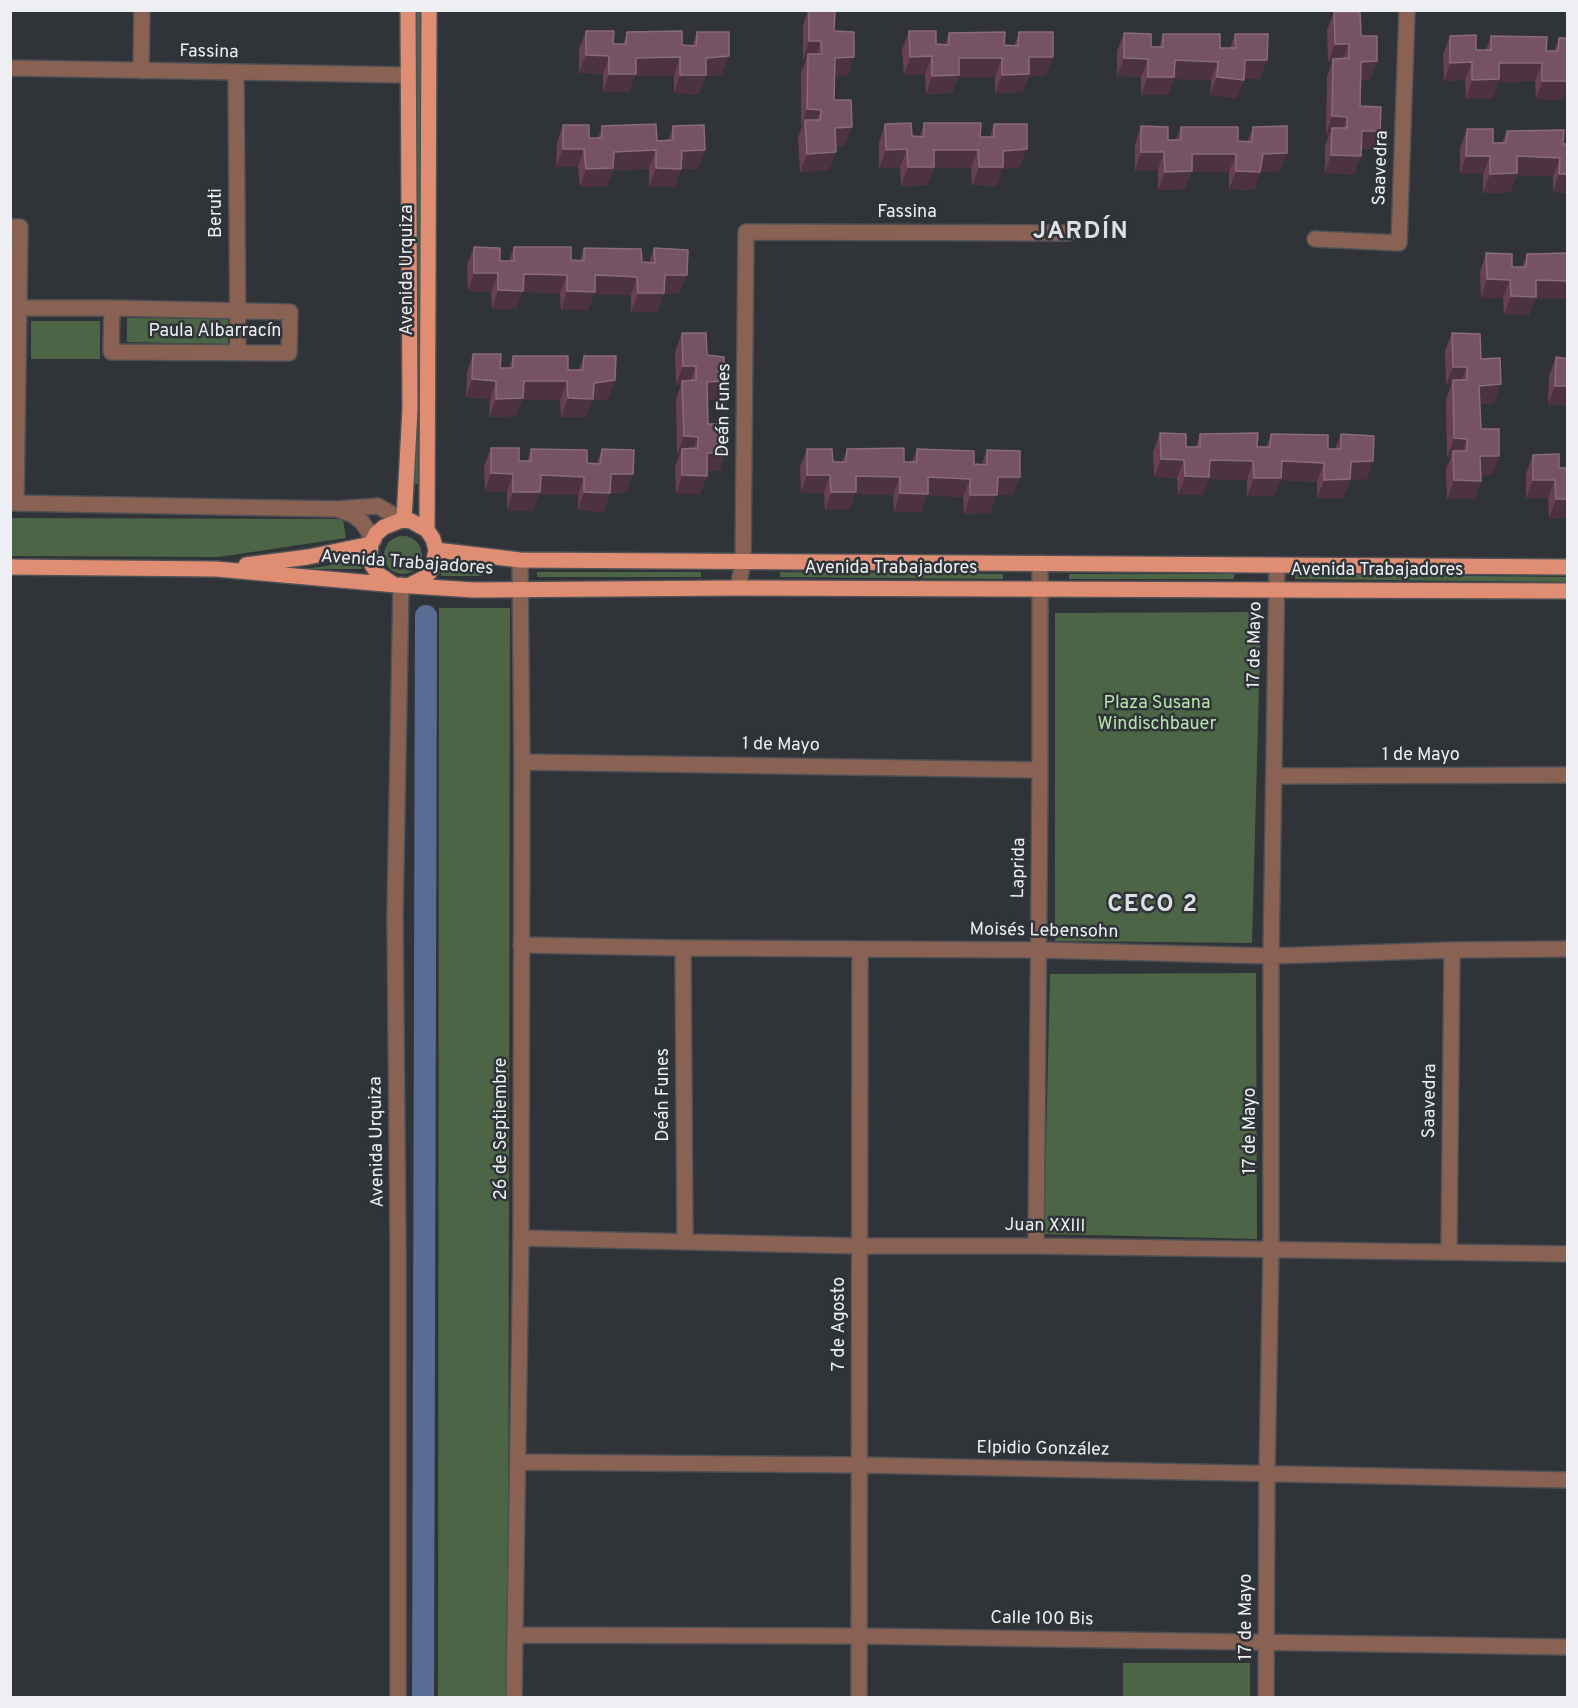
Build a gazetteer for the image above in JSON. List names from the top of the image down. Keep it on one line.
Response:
{"streets":{"main road":["Avenida Urquiza","Avenida Trabajadores"],"street":["Fassina","Saavedra","Beruti","Paula Albarracín","Deán Funes","17 de Mayo","1 de Mayo","Laprida","Moisés Lebensohn","26 de Septiembre","Juan XXIII","7 de Agosto","Elpidio González","Calle 100 Bis"]},"crossings":[["Fassina","Beruti"],["Fassina","Avenida Urquiza"],["Fassina","Deán Funes"],["Saavedra","Moisés Lebensohn"],["Saavedra","Juan XXIII"],["Beruti","Paula Albarracín"],["Avenida Urquiza","Avenida Trabajadores"],["Deán Funes","Avenida Trabajadores"],["Deán Funes","Moisés Lebensohn"],["Deán Funes","Juan XXIII"],["Avenida Trabajadores","17 de Mayo"],["Avenida Trabajadores","Laprida"],["Avenida Trabajadores","26 de Septiembre"],["17 de Mayo","1 de Mayo"],["17 de Mayo","Moisés Lebensohn"],["17 de Mayo","Juan XXIII"],["17 de Mayo","Elpidio González"],["17 de Mayo","Calle 100 Bis"],["1 de Mayo","Laprida"],["1 de Mayo","26 de Septiembre"],["Laprida","Moisés Lebensohn"],["Laprida","Juan XXIII"],["Moisés Lebensohn","26 de Septiembre"],["Moisés Lebensohn","7 de Agosto"],["26 de Septiembre","Juan XXIII"],["26 de Septiembre","Elpidio González"],["26 de Septiembre","Calle 100 Bis"],["Juan XXIII","7 de Agosto"],["7 de Agosto","Elpidio González"],["7 de Agosto","Calle 100 Bis"]],"districts":["JARDÍN","CECO 2"],"parks":["Plaza Susana Windischbauer"]}
